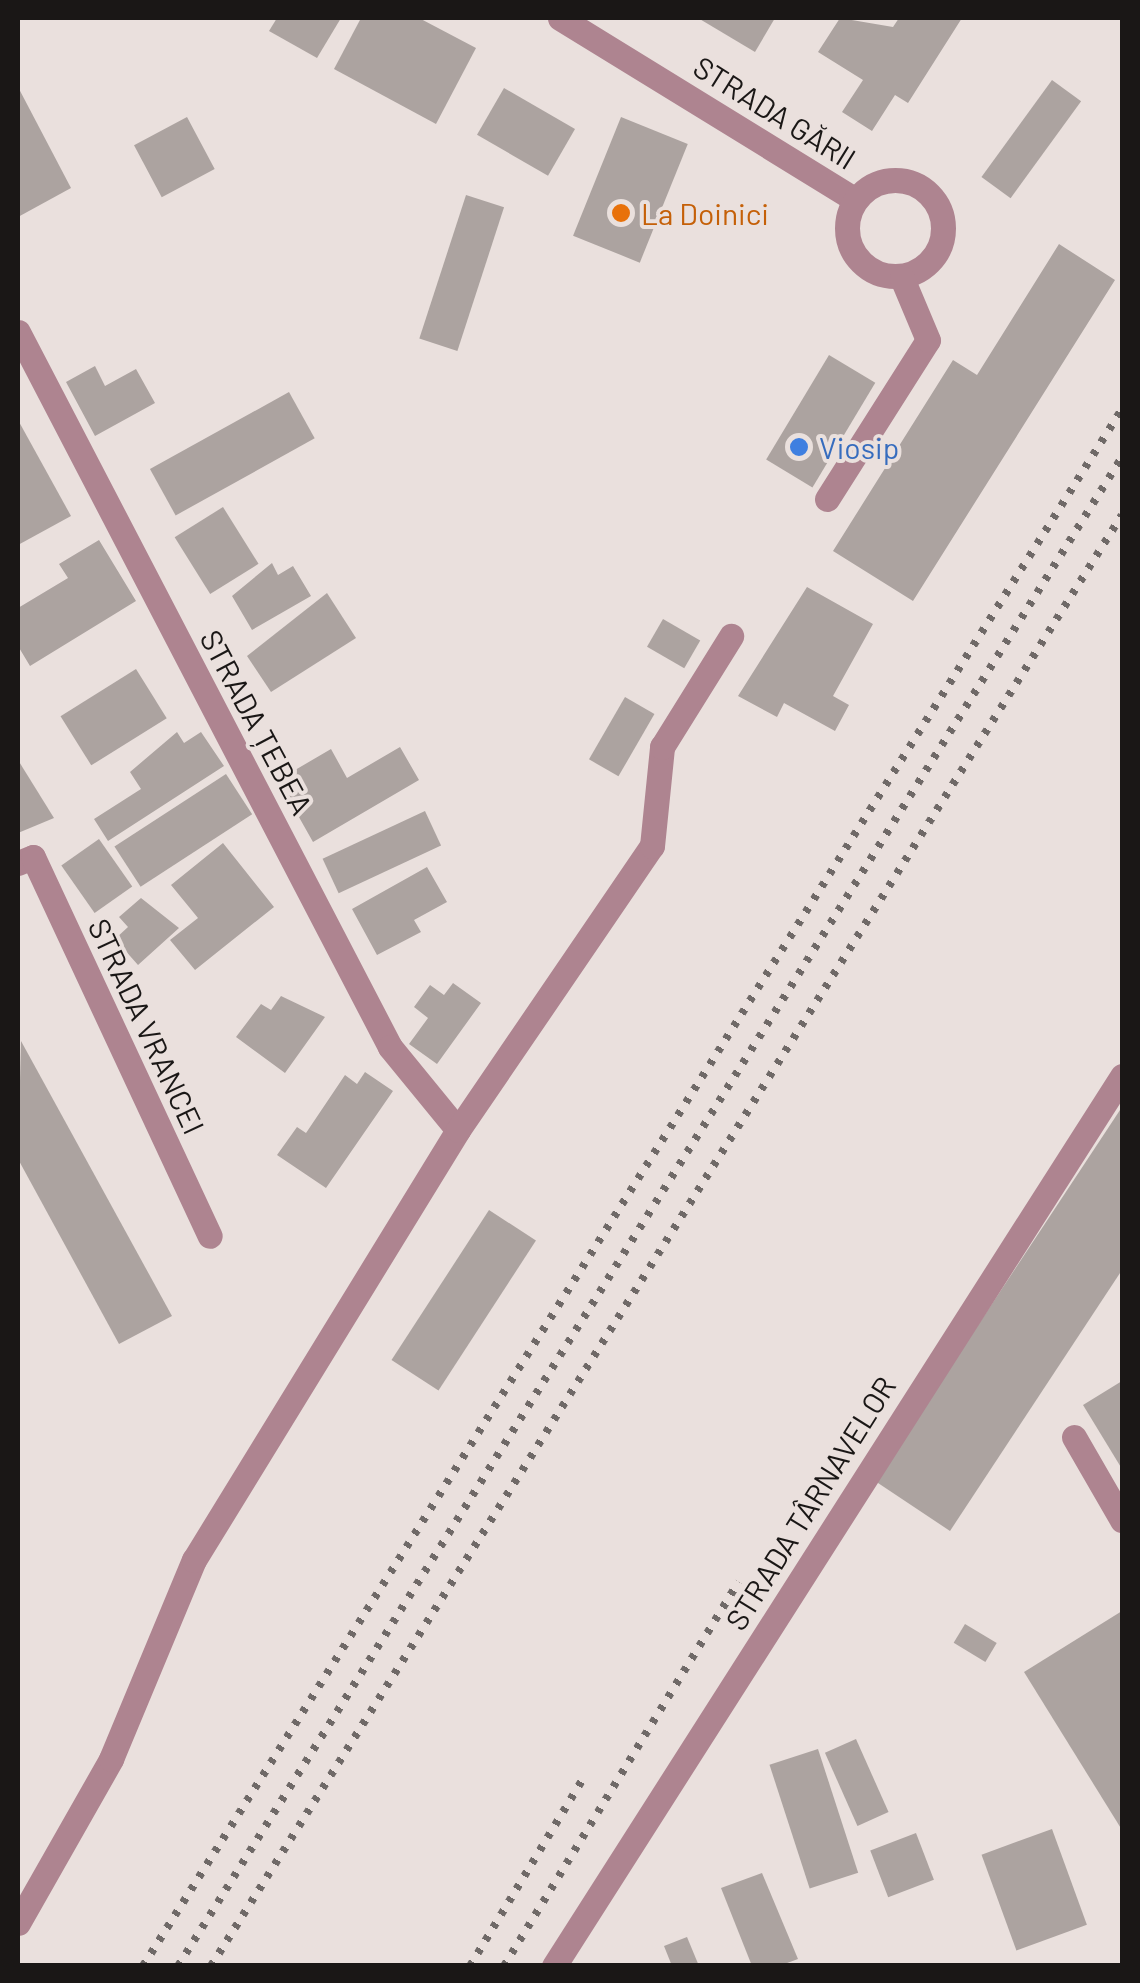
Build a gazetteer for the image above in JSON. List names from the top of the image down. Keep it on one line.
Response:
{"streets":{"street":["STRADA GĂRII","STRADA ȚEBEA","STRADA VRANCEI","STRADA TÂRNAVELOR"]},"places":["La Doinici","Viosip"]}
